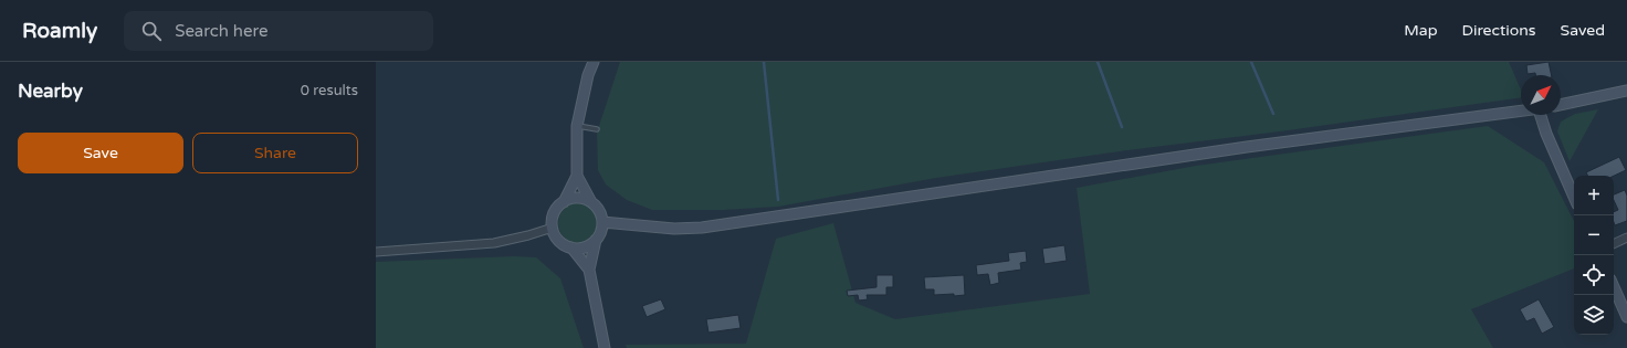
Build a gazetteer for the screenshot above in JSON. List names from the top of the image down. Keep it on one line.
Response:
{"north":"top right","page":{"header":"Roamly","search":"Search here","nav":["Map","Directions","Saved"],"heading":["Nearby","0 results"],"buttons":["Save","Share"],"map_buttons":["+","−"]}}
